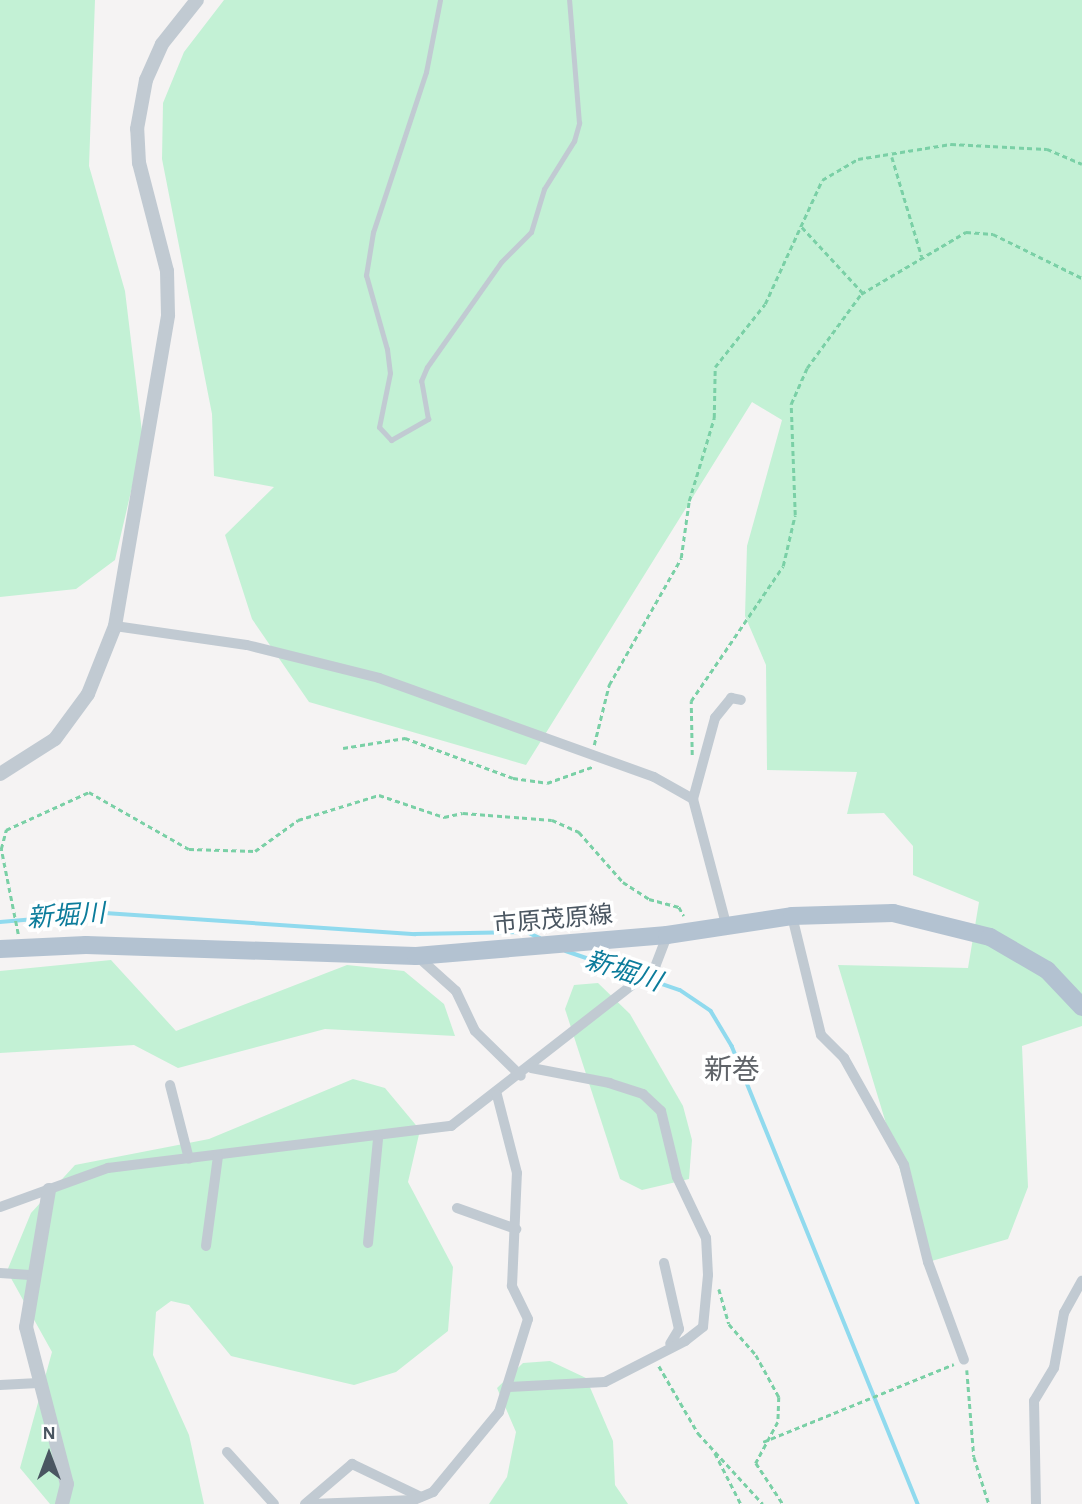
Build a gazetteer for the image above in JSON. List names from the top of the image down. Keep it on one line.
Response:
{"streets":{"main road":["市原茂原線"]},"districts":["新巻"],"water":["新堀川"],"north":"top"}
